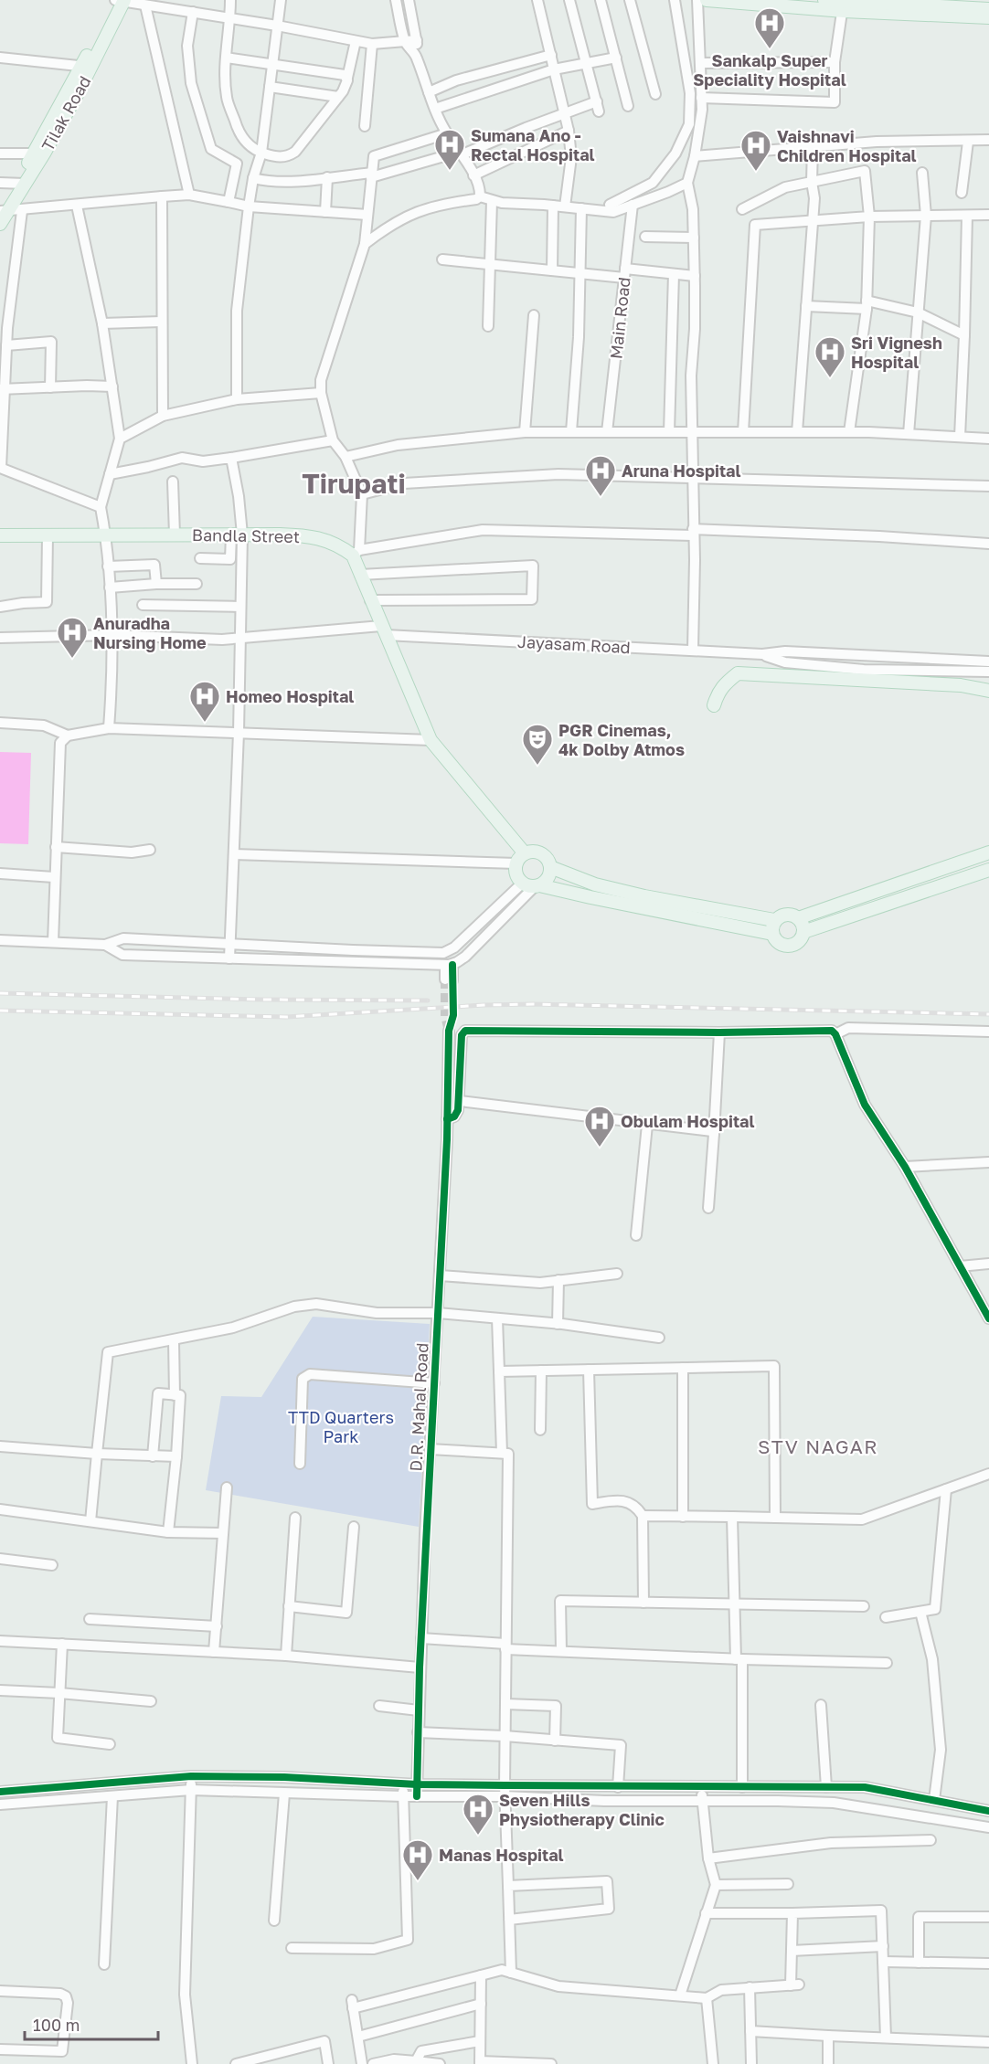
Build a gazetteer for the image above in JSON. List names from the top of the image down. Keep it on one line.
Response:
{"streets":{"main road":["Tilak Road","Bandla Street"],"street":["Main Road","Jayasam Road","D.R. Mahal Road"]},"districts":["Tirupati","STV NAGAR"],"parks":["TTD Quarters Park"],"places":{"hospital":["Sankalp Super Speciality Hospital","Sumana Ano - Rectal Hospital","Vaishnavi Children Hospital","Sri Vignesh Hospital","Aruna Hospital","Anuradha Nursing Home","Homeo Hospital","Obulam Hospital","Seven Hills Physiotherapy Clinic","Manas Hospital"],"theatre":["PGR Cinemas, 4k Dolby Atmos"]},"scale_bar":"100 m"}
